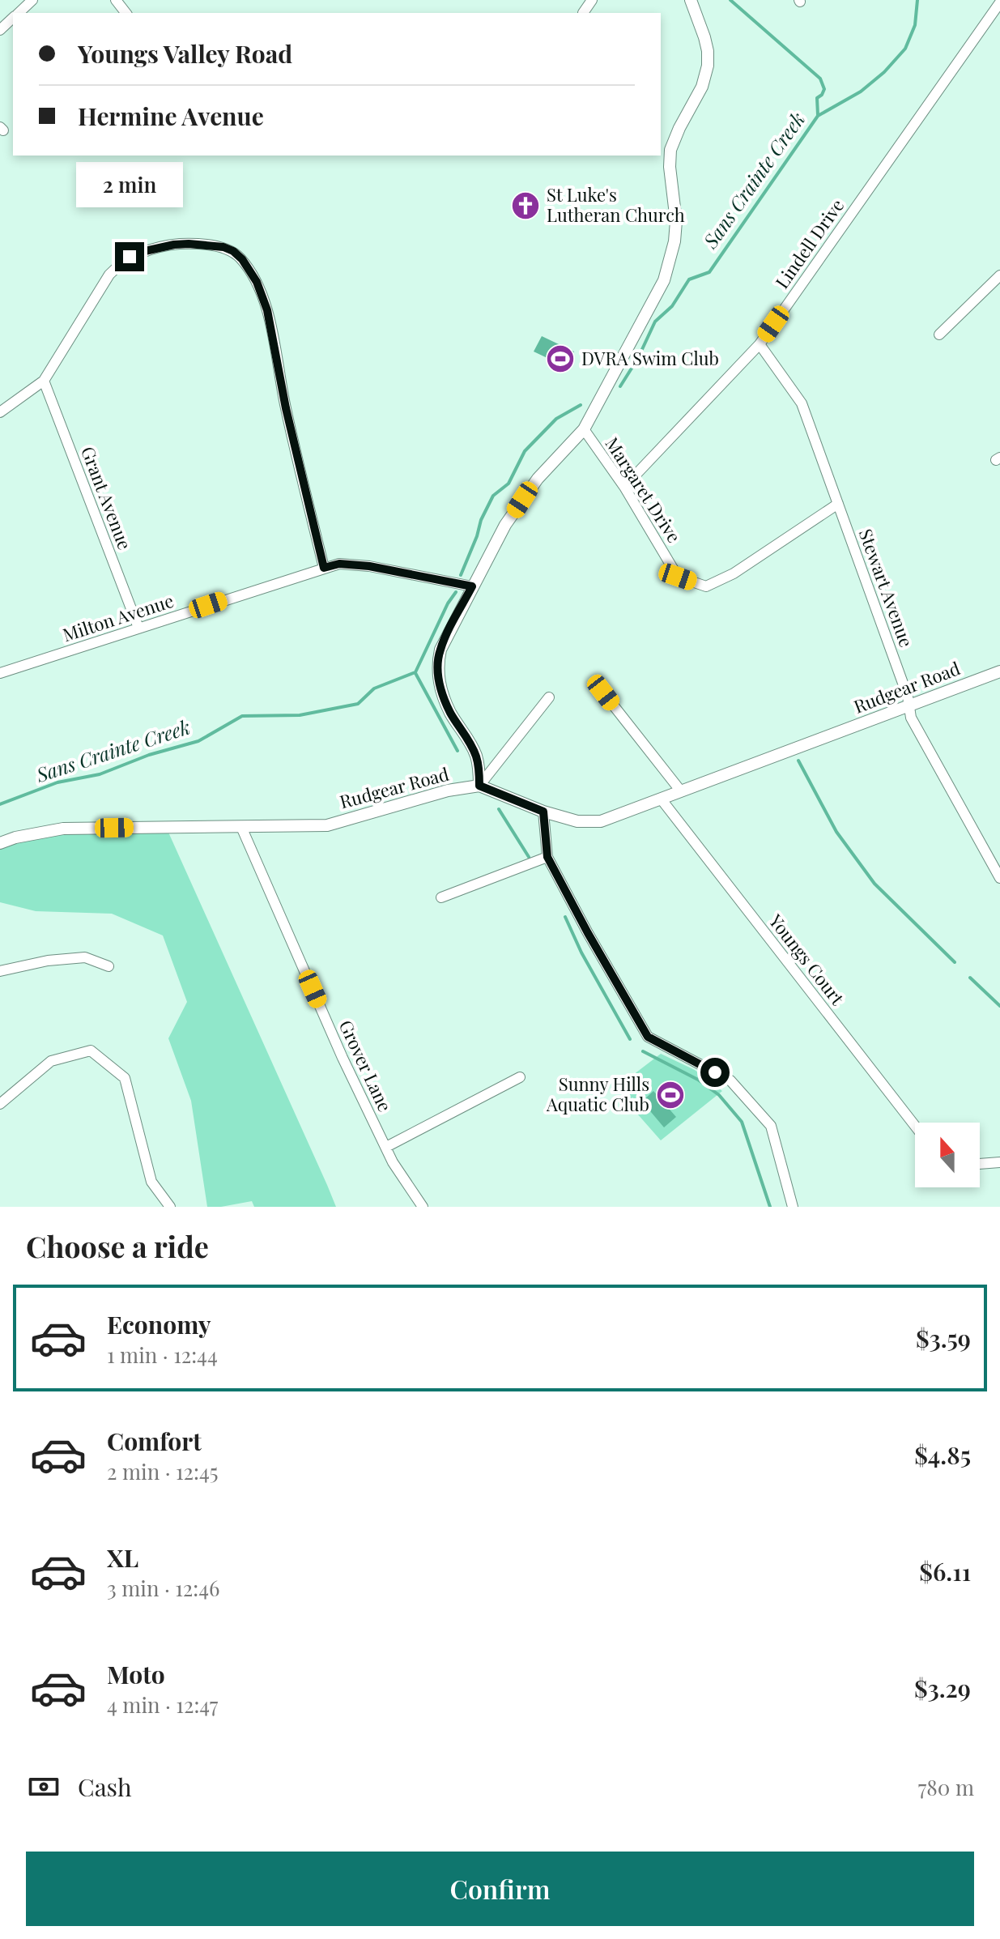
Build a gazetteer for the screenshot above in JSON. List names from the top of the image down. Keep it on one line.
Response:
{"streets":{"street":["Lindell Drive","Margaret Drive","Grant Avenue","Stewart Avenue","Milton Avenue","Rudgear Road","Youngs Court","Grover Lane"]},"crossings":[["Lindell Drive","Margaret Drive"],["Lindell Drive","Stewart Avenue"],["Margaret Drive","Stewart Avenue"],["Grant Avenue","Milton Avenue"],["Stewart Avenue","Rudgear Road"],["Rudgear Road","Youngs Court"],["Rudgear Road","Grover Lane"]],"water":["Sans Crainte Creek"],"places":{"church":["St Luke's Lutheran Church"],"sports":["DVRA Swim Club","Sunny Hills Aquatic Club"]},"north":"top","page":{"banner":["Youngs Valley Road","Hermine Avenue"],"bubble":"2 min","heading":"Choose a ride","list":[{"name":"Economy","note":"1 min · 12:44","value":"$3.59"},{"name":"Comfort","note":"2 min · 12:45","value":"$4.85"},{"name":"XL","note":"3 min · 12:46","value":"$6.11"},{"name":"Moto","note":"4 min · 12:47","value":"$3.29"}],"pay":["Cash","780 m"],"buttons":"Confirm"}}
